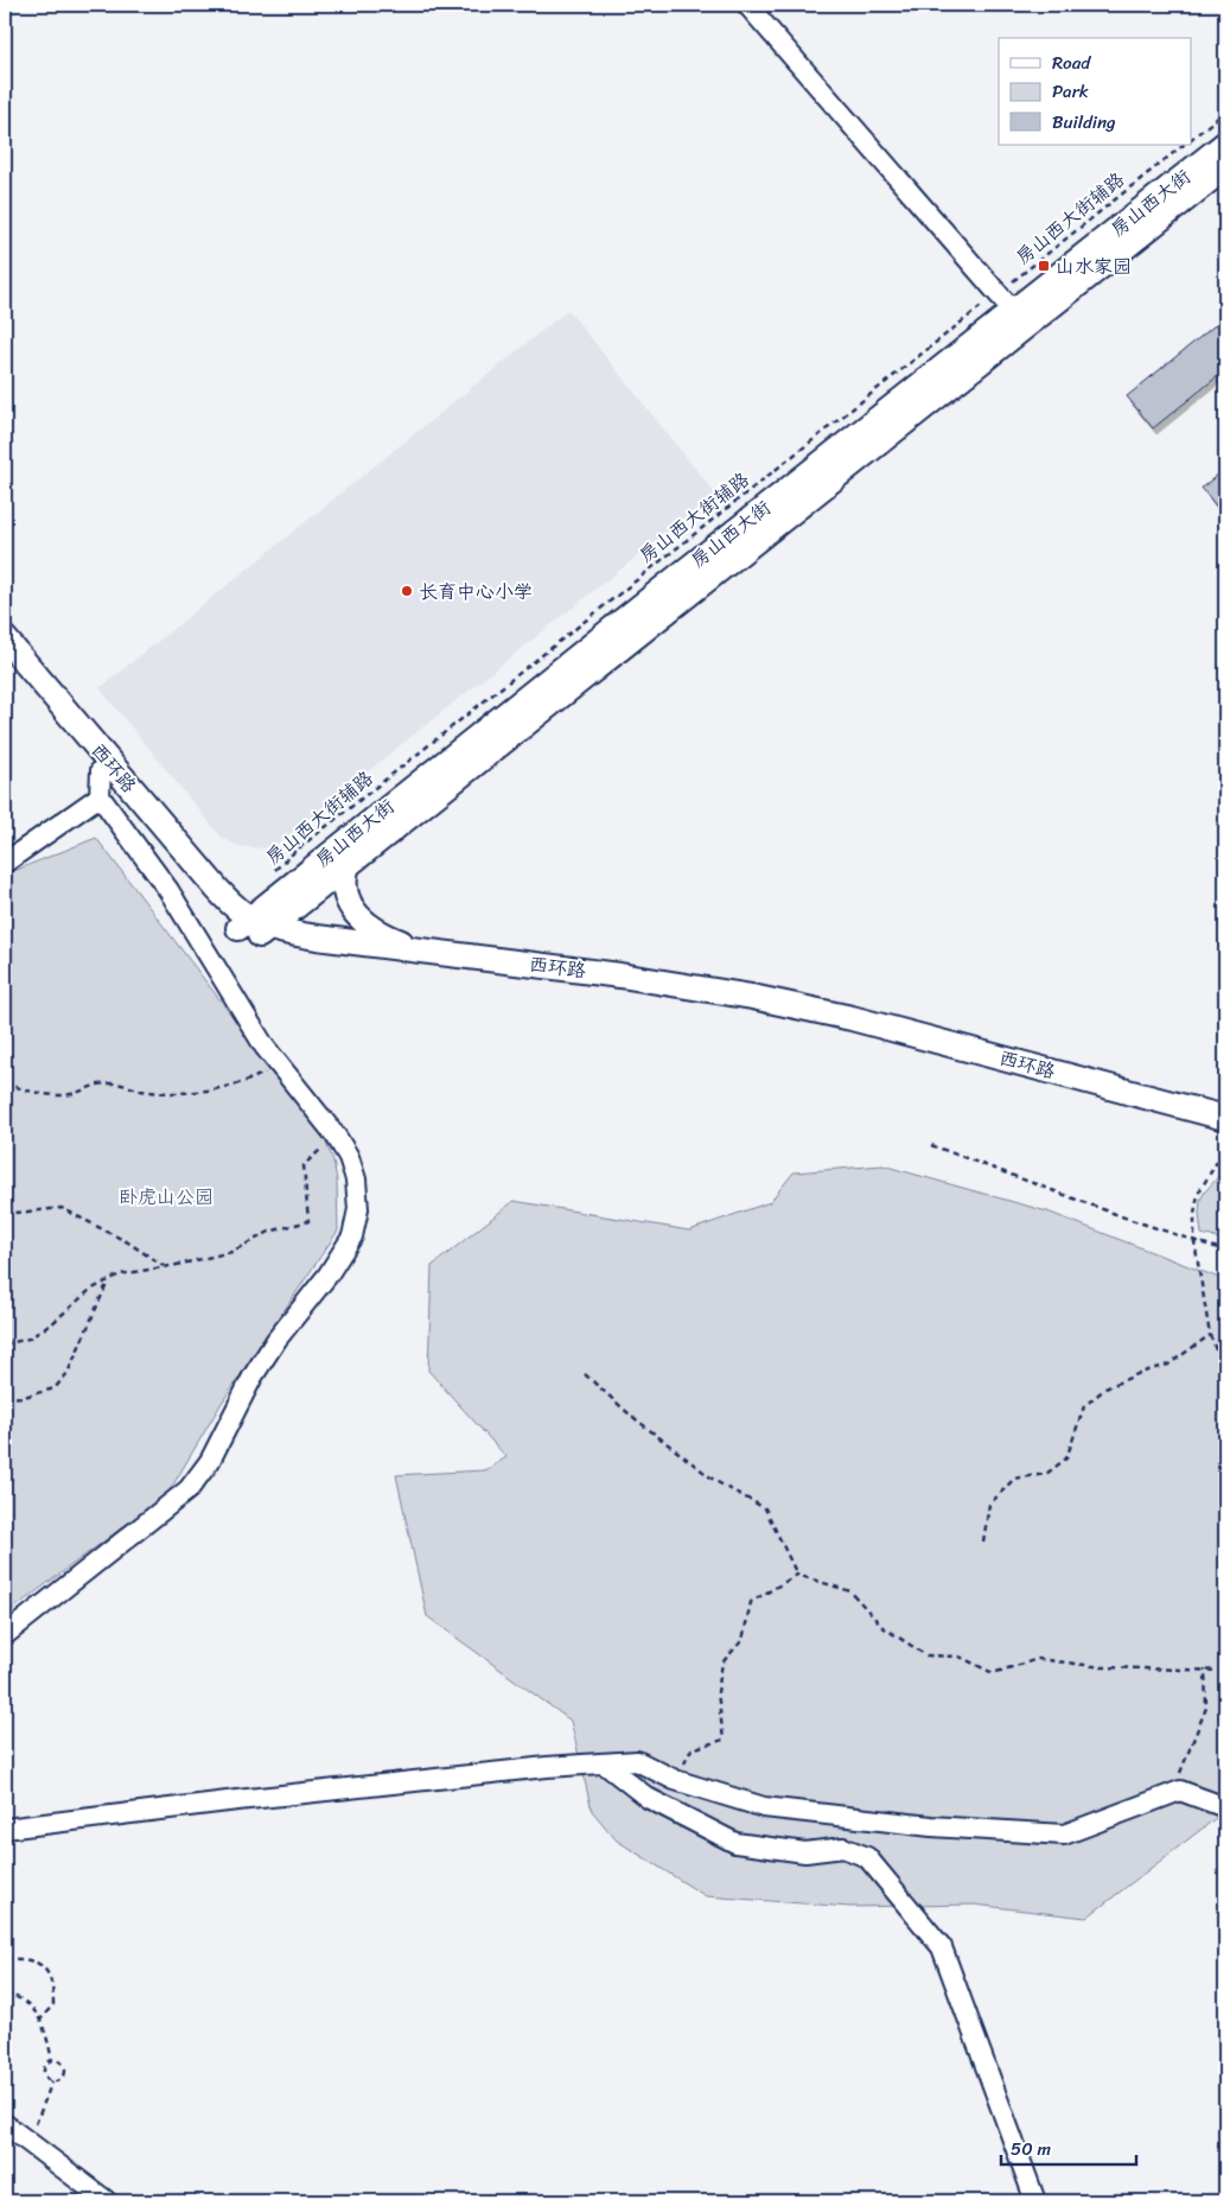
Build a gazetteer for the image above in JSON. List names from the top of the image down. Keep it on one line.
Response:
{"streets":{"main road":["房山西大街","西环路"],"path":["房山西大街辅路"]},"crossings":[["房山西大街","房山西大街辅路"],["房山西大街","西环路"]],"parks":["卧虎山公园"],"places":{"transit":["山水家园"],"other":["长育中心小学"]},"legend":["Road","Park","Building"],"scale_bar":"50 m"}
